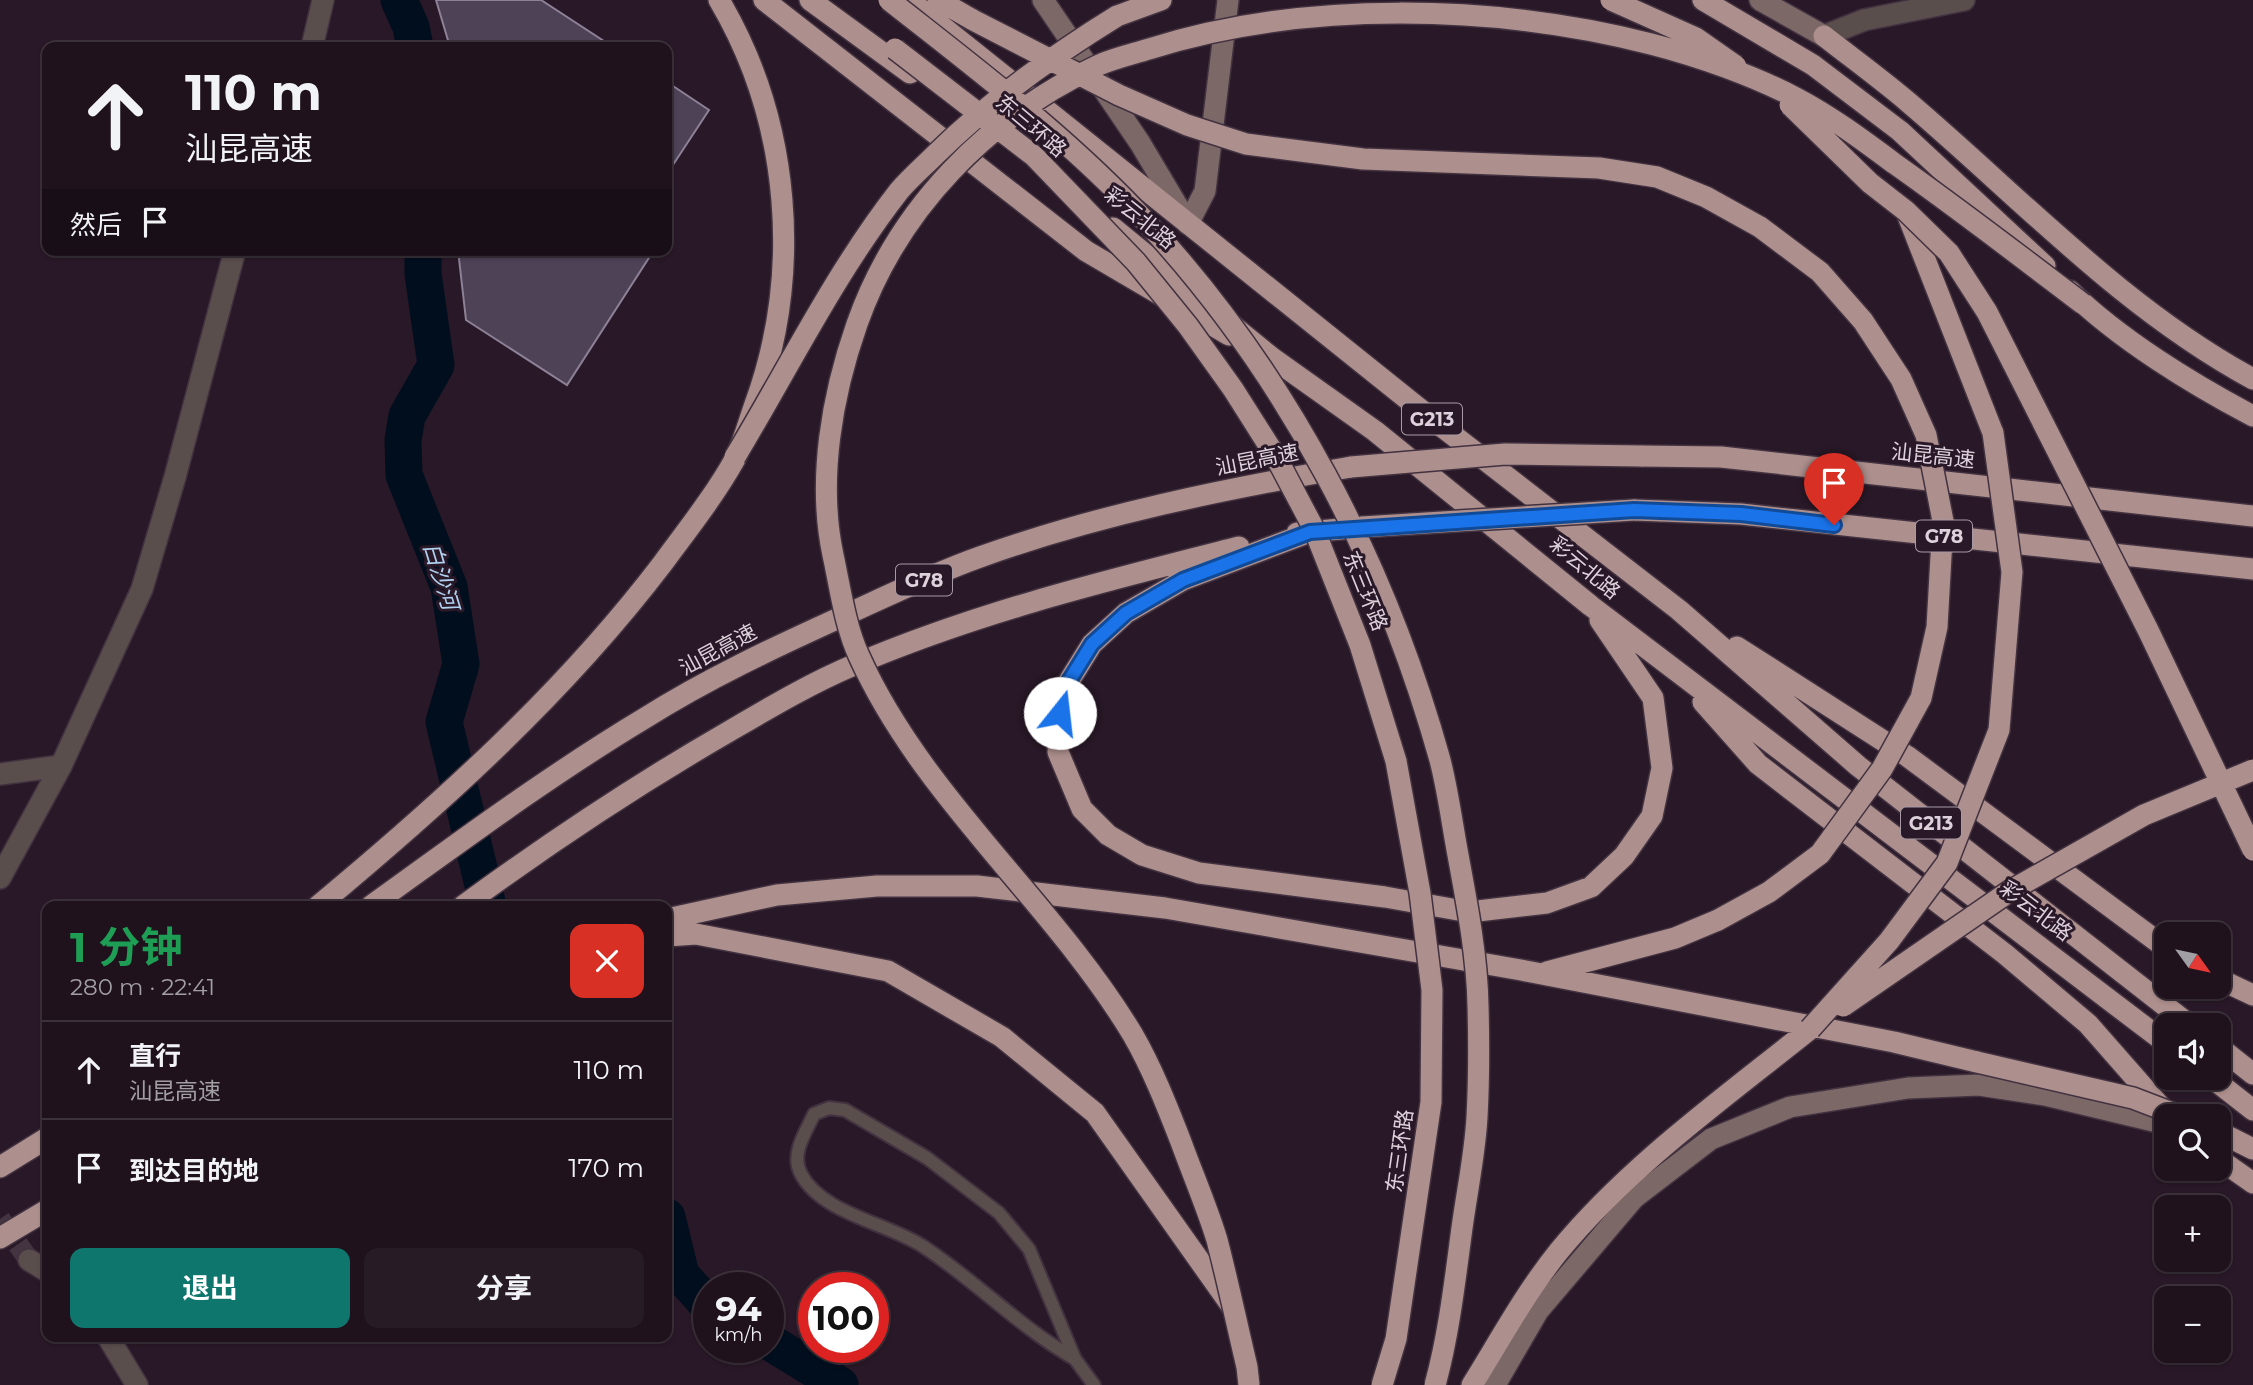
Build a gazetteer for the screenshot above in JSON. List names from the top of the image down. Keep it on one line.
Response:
{"streets":{"highway":["东三环路","彩云北路","G213","汕昆高速","G78"]},"crossings":[["彩云北路","G213"]],"water":["白沙河"],"north":"bottom right","page":{"turn":["110 m","汕昆高速"],"then":"然后","heading":["1 分钟","280 m · 22:41"],"map_buttons":["+","−"],"list":[{"name":"直行","note":"汕昆高速","value":"110 m"},{"name":"到达目的地","value":"170 m"}],"buttons":["退出","分享"],"speed":"94 km/h","limit":"100"}}
